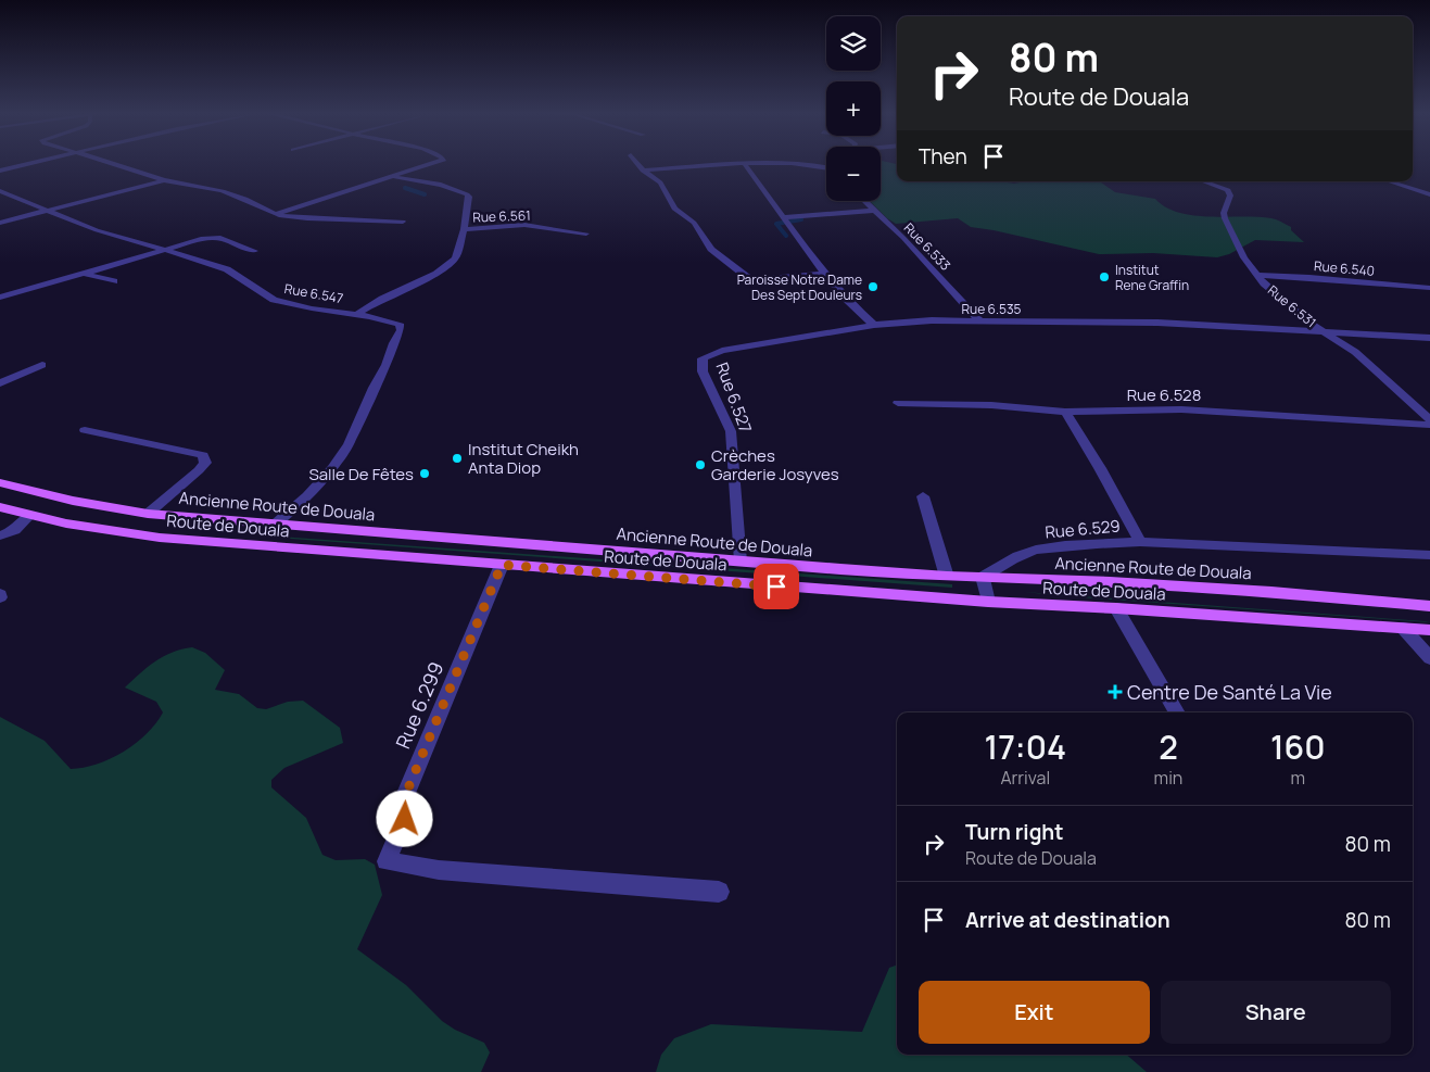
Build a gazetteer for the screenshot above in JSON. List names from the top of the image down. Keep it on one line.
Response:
{"streets":{"main road":["Ancienne Route de Douala","Route de Douala"],"street":["Rue 6.561","Rue 6.533","Rue 6.540","Rue 6.547","Rue 6.531","Rue 6.535","Rue 6.528","Rue 6.527","Rue 6.529","Rue 6.299"]},"crossings":[["Rue 6.561","Rue 6.547"],["Rue 6.533","Rue 6.535"],["Rue 6.540","Rue 6.531"],["Rue 6.547","Ancienne Route de Douala"],["Rue 6.531","Rue 6.535"],["Rue 6.535","Rue 6.527"],["Rue 6.528","Rue 6.529"],["Rue 6.527","Ancienne Route de Douala"],["Ancienne Route de Douala","Rue 6.529"],["Route de Douala","Rue 6.299"]],"places":{"other":["Institut Rene Graffin","Paroisse Notre Dame Des Sept Douleurs","Institut Cheikh Anta Diop","Crèches Garderie Josyves","Salle De Fêtes"],"health":["Centre De Santé La Vie"]},"page":{"map_buttons":["+","−"],"turn":["80 m","Route de Douala"],"then":"Then","eta":["17:04","Arrival","2","min","160","m"],"list":[{"name":"Turn right","note":"Route de Douala","value":"80 m"},{"name":"Arrive at destination","value":"80 m"}],"buttons":["Exit","Share"]}}
